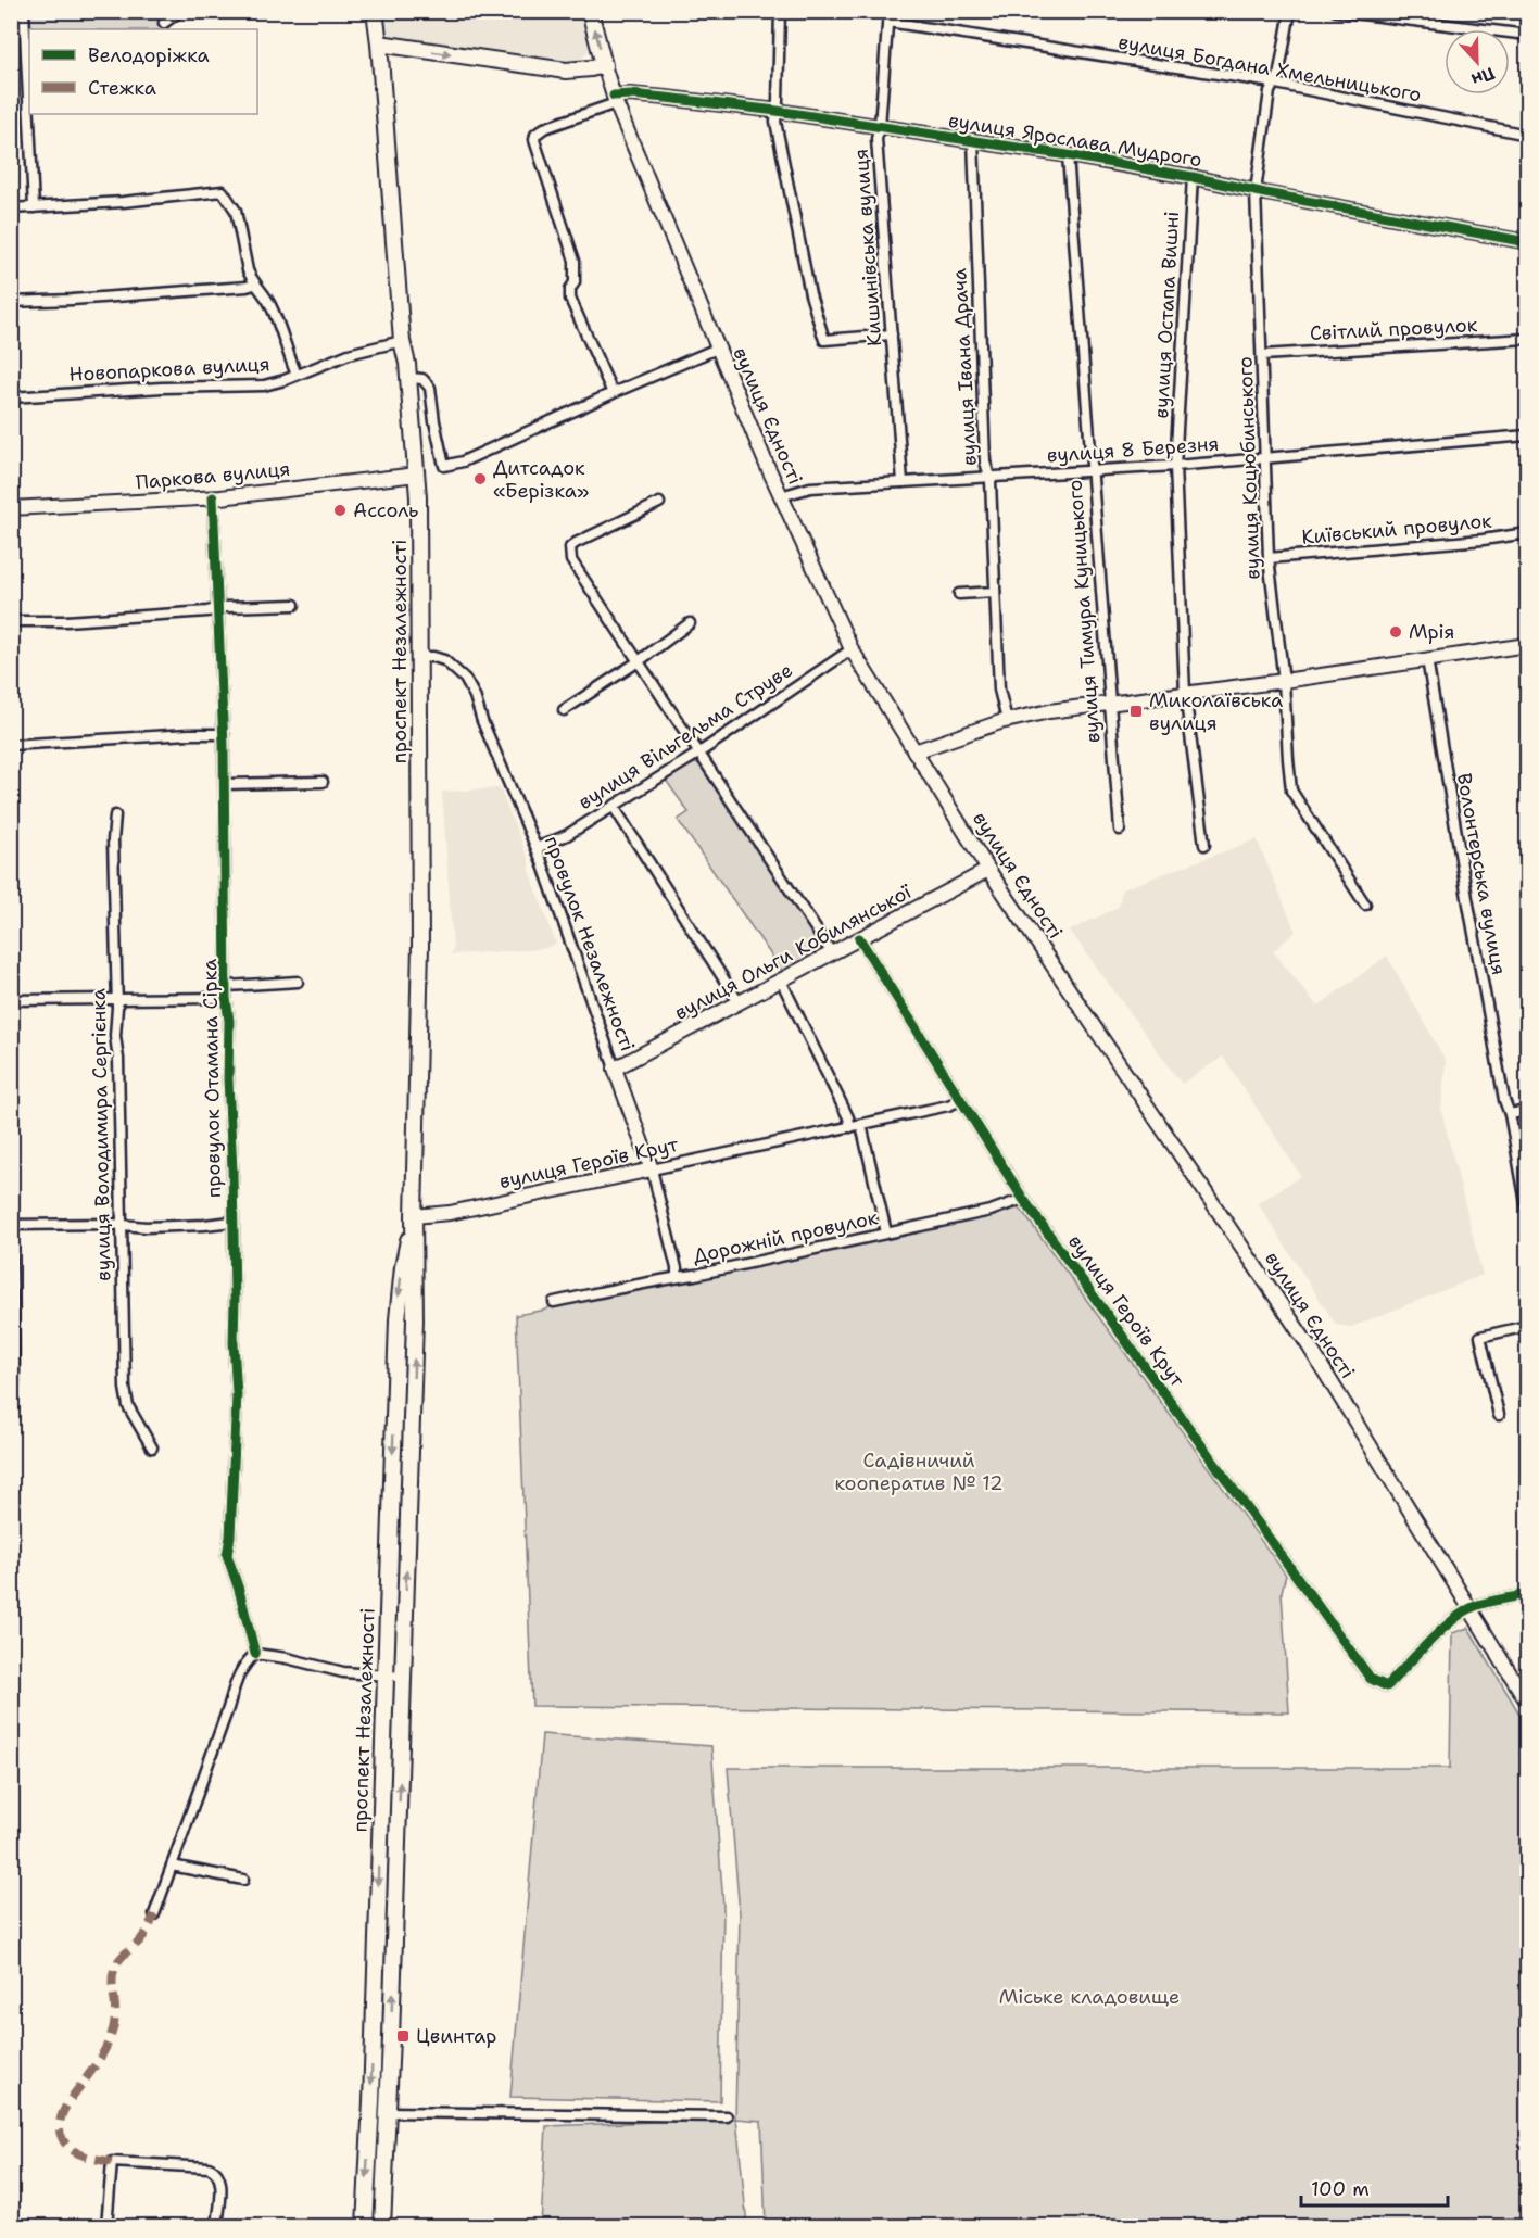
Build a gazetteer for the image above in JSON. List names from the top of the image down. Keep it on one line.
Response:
{"streets":{"main road":["вулиця Єдності","проспект Незалежності"],"street":["вулиця Богдана Хмельницького","вулиця Ярослава Мудрого","Кишинівська вулиця","вулиця Остапа Вишні","Світлий провулок","вулиця Івана Драча","Новопаркова вулиця","вулиця 8 Березня","вулиця Коцюбинського","Паркова вулиця","Київський провулок","вулиця Тимура Куницького","вулиця Вільгельма Струве","Волонтерська вулиця","провулок Незалежності","вулиця Ольги Кобилянської","провулок Отамана Сірка","вулиця Володимира Сергієнка","вулиця Героїв Крут","Дорожній провулок"]},"crossings":[["вулиця Богдана Хмельницького","Кишинівська вулиця"],["вулиця Богдана Хмельницького","вулиця Коцюбинського"],["вулиця Ярослава Мудрого","Кишинівська вулиця"],["вулиця Ярослава Мудрого","вулиця Остапа Вишні"],["вулиця Ярослава Мудрого","вулиця Івана Драча"],["вулиця Ярослава Мудрого","вулиця Єдності"],["вулиця Ярослава Мудрого","вулиця Коцюбинського"],["вулиця Ярослава Мудрого","вулиця Тимура Куницького"],["Кишинівська вулиця","вулиця 8 Березня"],["вулиця Остапа Вишні","вулиця 8 Березня"],["Світлий провулок","вулиця Коцюбинського"],["вулиця Івана Драча","вулиця 8 Березня"],["Новопаркова вулиця","проспект Незалежності"],["вулиця Єдності","вулиця 8 Березня"],["вулиця Єдності","вулиця Вільгельма Струве"],["вулиця Єдності","вулиця Ольги Кобилянської"],["вулиця Єдності","вулиця Героїв Крут"],["вулиця 8 Березня","вулиця Коцюбинського"],["вулиця 8 Березня","вулиця Тимура Куницького"],["вулиця Коцюбинського","Київський провулок"],["Паркова вулиця","проспект Незалежності"],["Паркова вулиця","провулок Отамана Сірка"],["проспект Незалежності","провулок Незалежності"],["проспект Незалежності","вулиця Героїв Крут"],["вулиця Вільгельма Струве","провулок Незалежності"],["провулок Незалежності","вулиця Ольги Кобилянської"],["провулок Незалежності","вулиця Героїв Крут"],["провулок Незалежності","Дорожній провулок"],["вулиця Ольги Кобилянської","вулиця Героїв Крут"],["вулиця Героїв Крут","Дорожній провулок"]],"parks":["Садівничий кооператив № 12","Міське кладовище"],"places":{"other":["Дитсадок «Берізка»","Ассоль","Мрія"],"transit":["Миколаївська вулиця","Цвинтар"]},"legend":["Велодоріжка","Стежка"],"scale_bar":"100 m","north":"bottom"}
